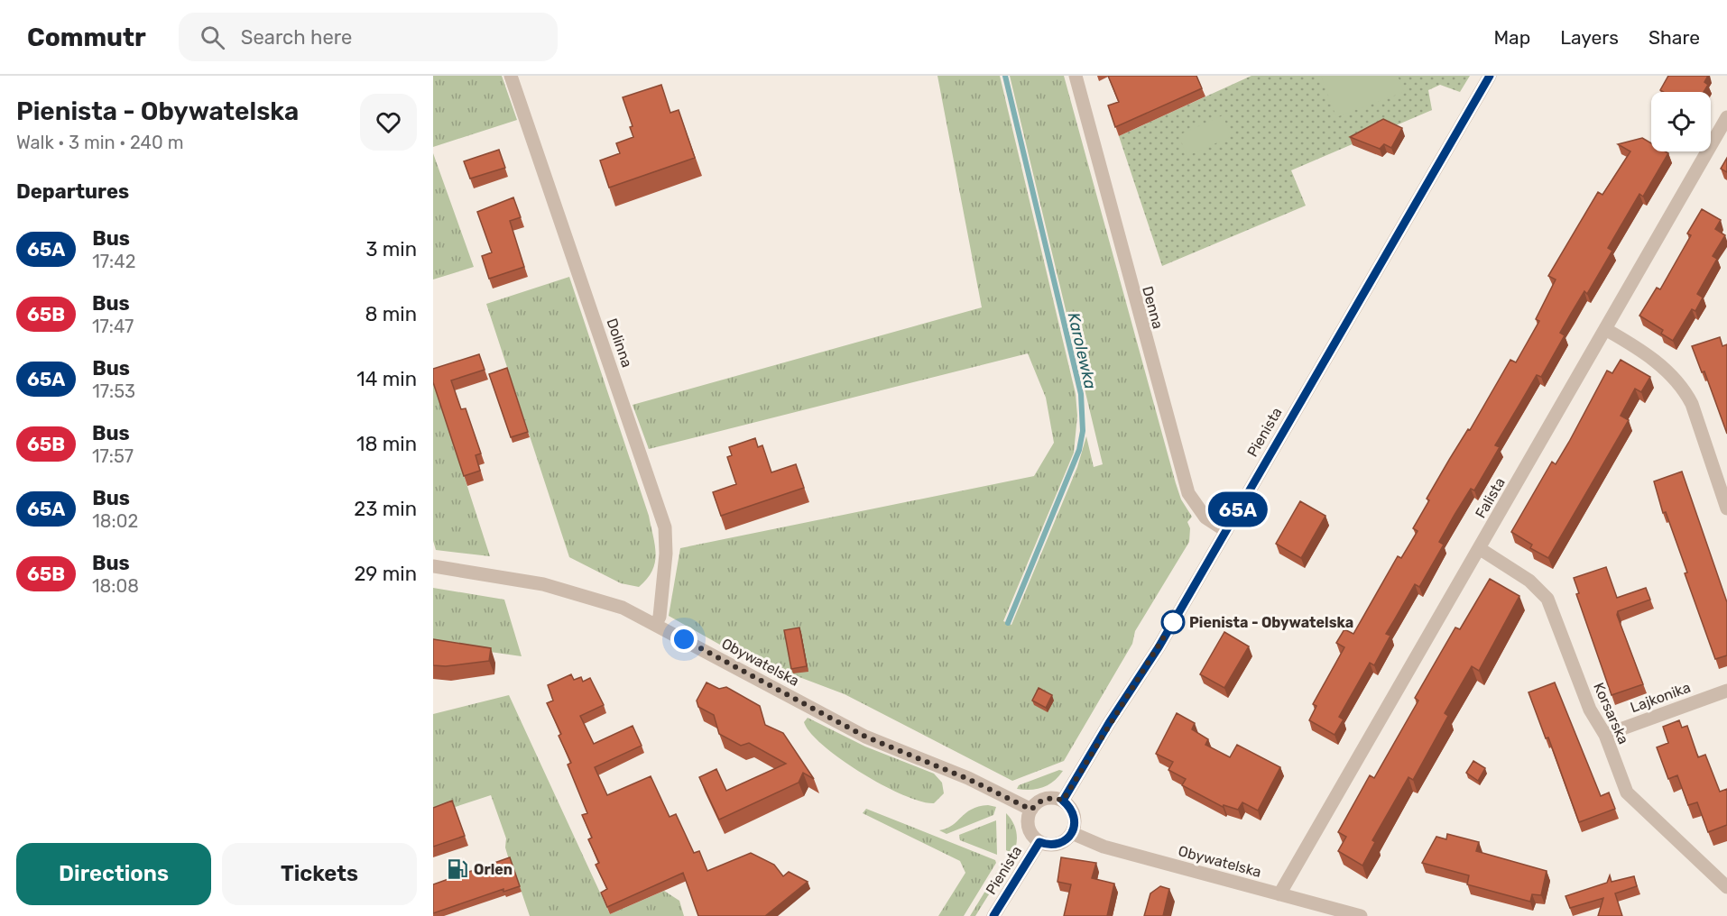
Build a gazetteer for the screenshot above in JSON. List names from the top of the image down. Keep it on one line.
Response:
{"streets":{"street":["Denna","Dolinna","Pienista","Falista","Obywatelska","Lajkonika","Korsarska"]},"crossings":[["Denna","Pienista"],["Dolinna","Obywatelska"],["Pienista","Obywatelska"],["Falista","Obywatelska"],["Falista","Korsarska"],["Lajkonika","Korsarska"]],"water":["Karolewka"],"places":{"other":["Pienista - Obywatelska"],"fuel station":["Orlen"]},"lines":["bus line 65A"],"page":{"header":"Commutr","search":"Search here","nav":["Map","Layers","Share"],"heading":[["Pienista - Obywatelska","Walk · 3 min · 240 m"],"Departures"],"on_map":"65A","list":[{"mark":"65A","name":"Bus","note":"17:42","value":"3 min"},{"mark":"65B","name":"Bus","note":"17:47","value":"8 min"},{"mark":"65A","name":"Bus","note":"17:53","value":"14 min"},{"mark":"65B","name":"Bus","note":"17:57","value":"18 min"},{"mark":"65A","name":"Bus","note":"18:02","value":"23 min"},{"mark":"65B","name":"Bus","note":"18:08","value":"29 min"}],"buttons":["Directions","Tickets"]}}
